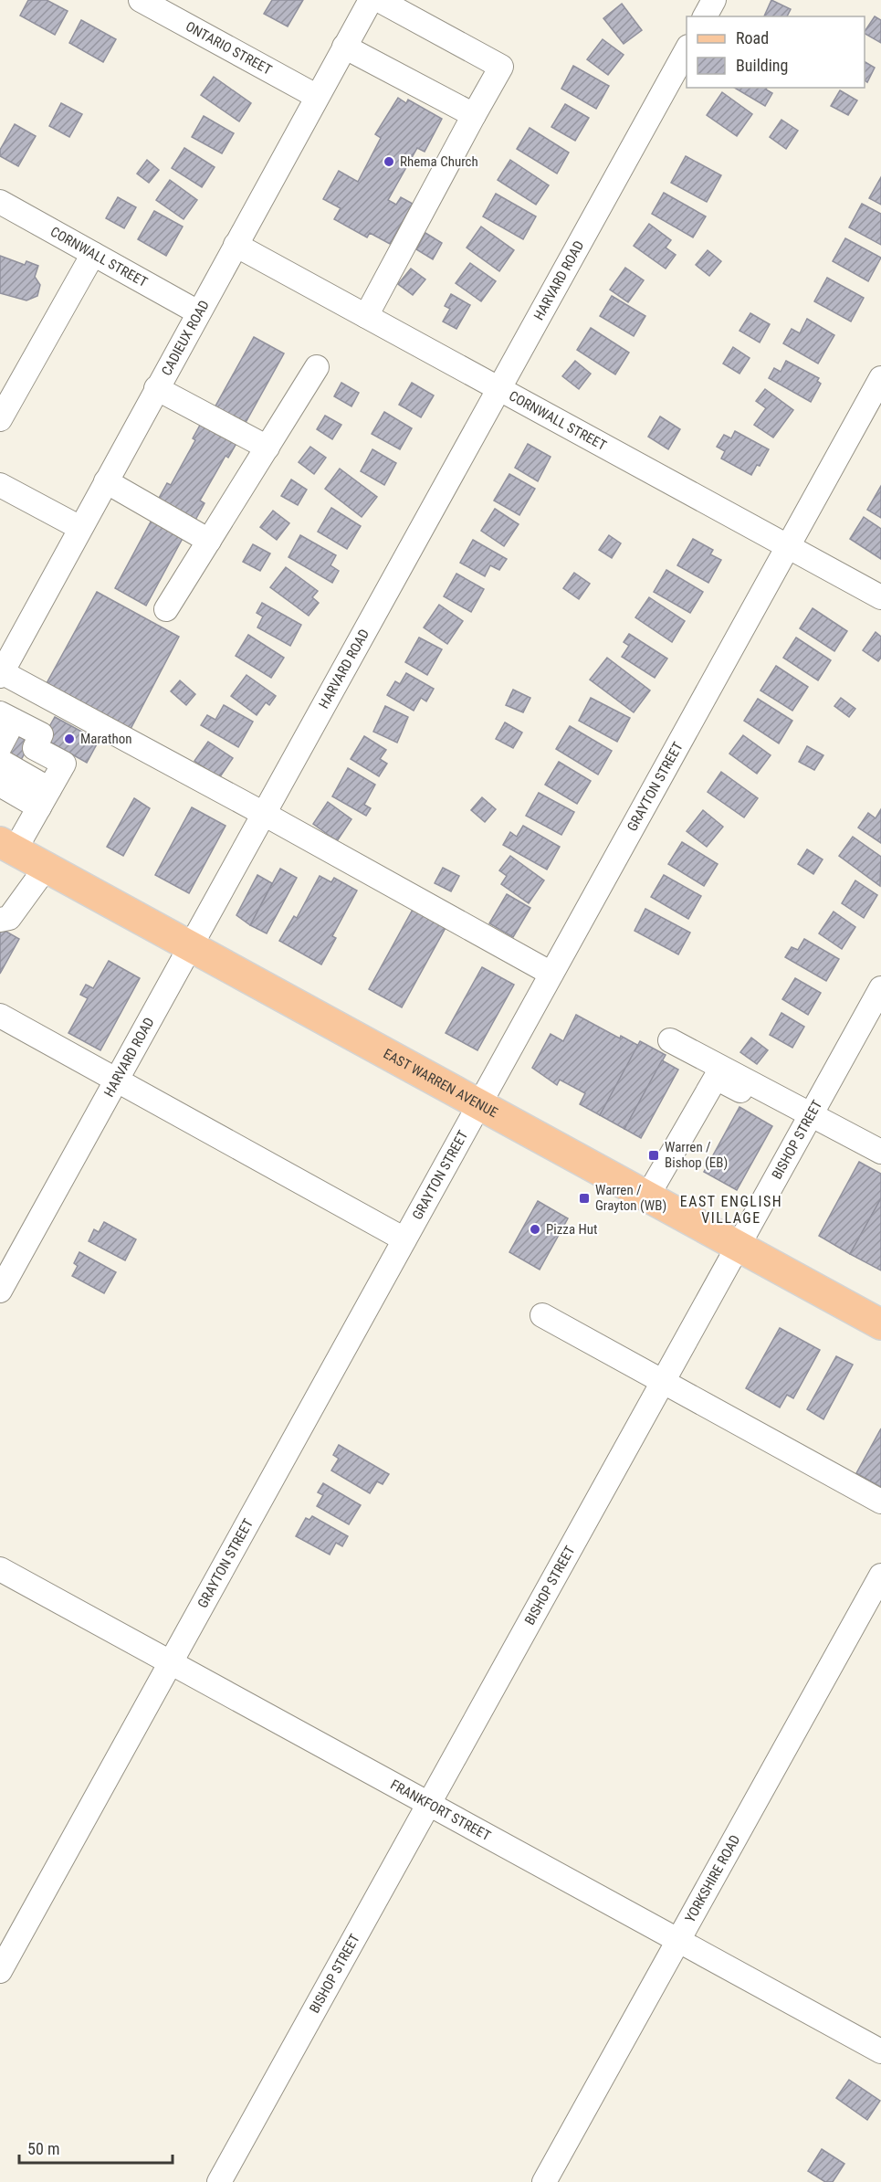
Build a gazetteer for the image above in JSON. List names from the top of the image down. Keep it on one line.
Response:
{"streets":{"main road":["EAST WARREN AVENUE"],"street":["ONTARIO STREET","CORNWALL STREET","HARVARD ROAD","CADIEUX ROAD","GRAYTON STREET","BISHOP STREET","FRANKFORT STREET","YORKSHIRE ROAD"]},"crossings":[["ONTARIO STREET","CADIEUX ROAD"],["CORNWALL STREET","HARVARD ROAD"],["CORNWALL STREET","CADIEUX ROAD"],["CORNWALL STREET","GRAYTON STREET"],["HARVARD ROAD","EAST WARREN AVENUE"],["GRAYTON STREET","EAST WARREN AVENUE"],["GRAYTON STREET","FRANKFORT STREET"],["EAST WARREN AVENUE","BISHOP STREET"],["BISHOP STREET","FRANKFORT STREET"],["FRANKFORT STREET","YORKSHIRE ROAD"]],"districts":["EAST ENGLISH VILLAGE"],"places":{"other":["Rhema Church","Marathon","Pizza Hut"],"transit":["Warren / Bishop (EB)","Warren / Grayton (WB)"]},"legend":["Road","Building"],"scale_bar":"50 m"}
